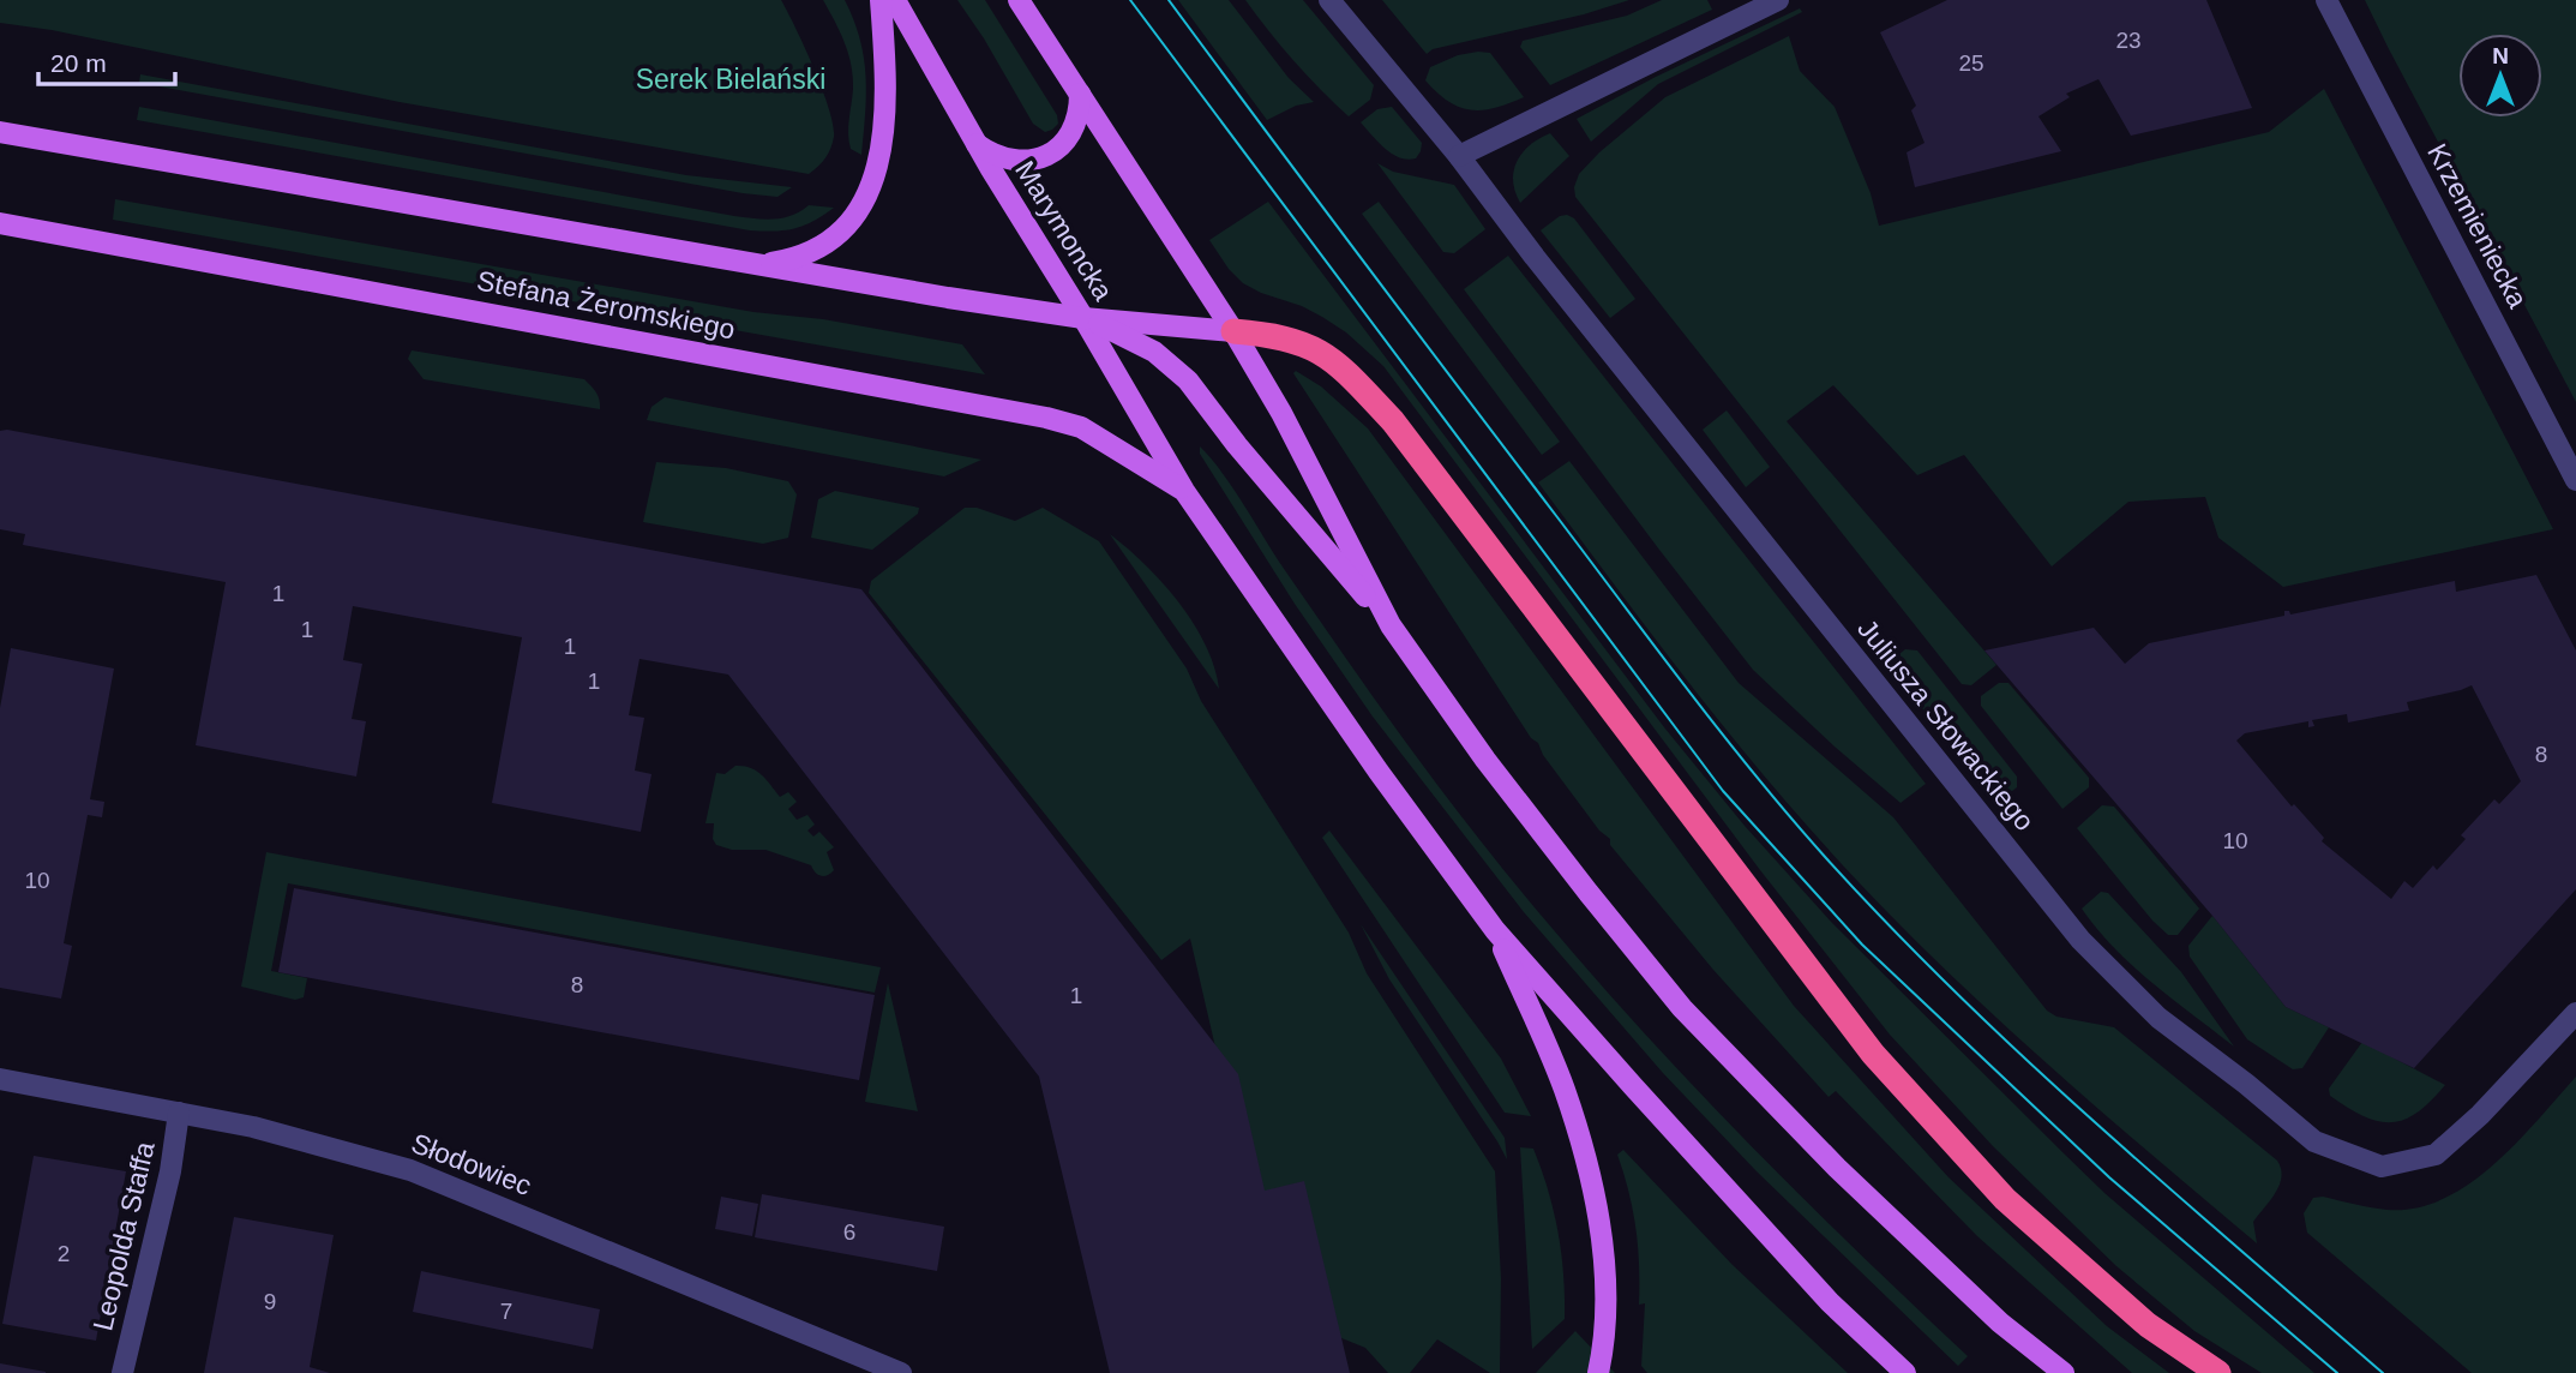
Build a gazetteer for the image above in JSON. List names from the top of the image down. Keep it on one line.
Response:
{"streets":{"main road":["Marymoncka","Stefana Żeromskiego"],"street":["Krzemieniecka","Juliusza Słowackiego","Słodowiec","Leopolda Staffa"]},"crossings":[["Marymoncka","Stefana Żeromskiego"],["Słodowiec","Leopolda Staffa"]],"parks":["Serek Bielański"],"house_numbers":["23","25","1","1","1","1","8","10","10","8","1","6","2","9","7"],"scale_bar":"20 m","north":"top"}
